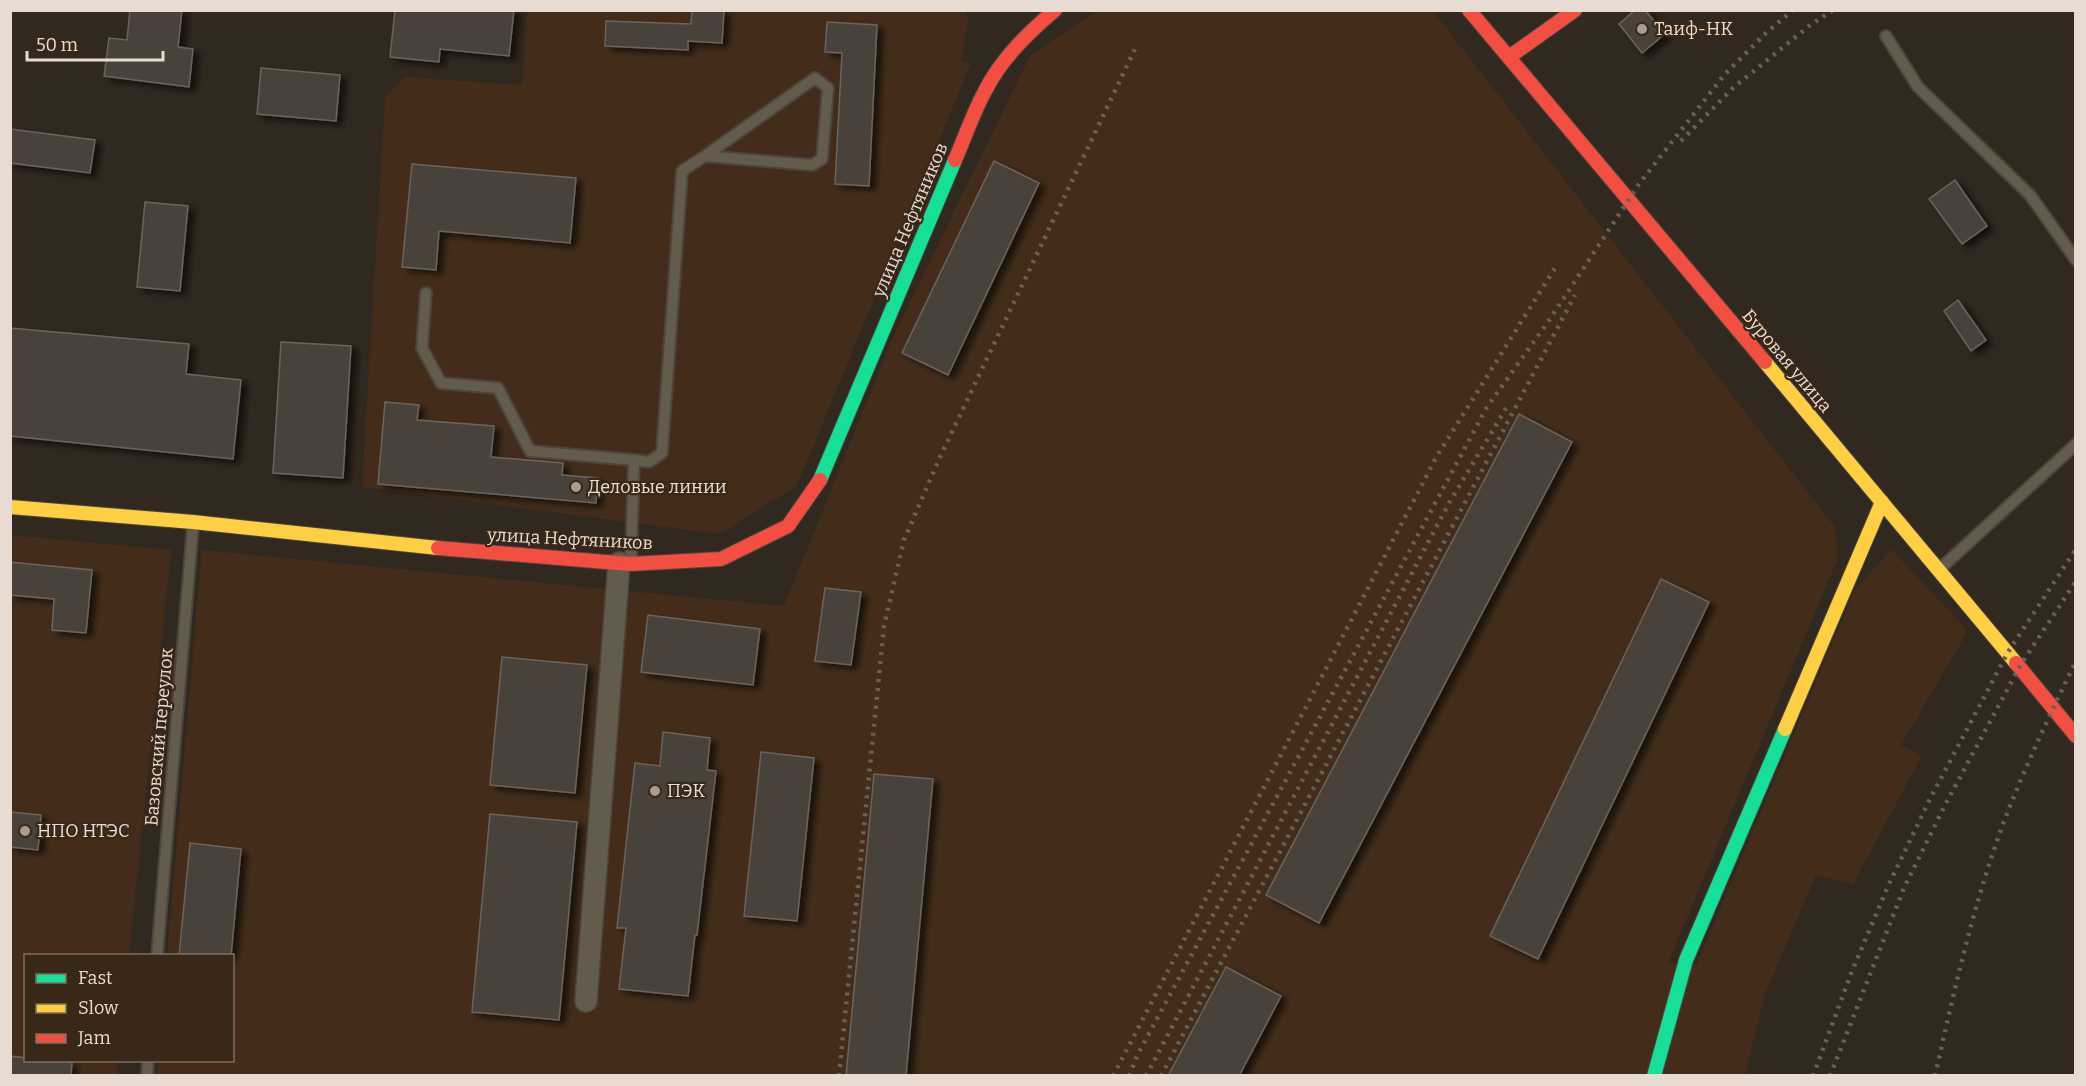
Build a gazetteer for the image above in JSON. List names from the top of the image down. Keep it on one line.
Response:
{"streets":{"main road":["улица Нефтяников","Буровая улица"],"lane":["Базовский переулок"]},"crossings":[["улица Нефтяников","Базовский переулок"]],"places":["Таиф-НК","Деловые линии","ПЭК","НПО НТЭС"],"legend":["Fast","Slow","Jam"],"scale_bar":"50 m"}
